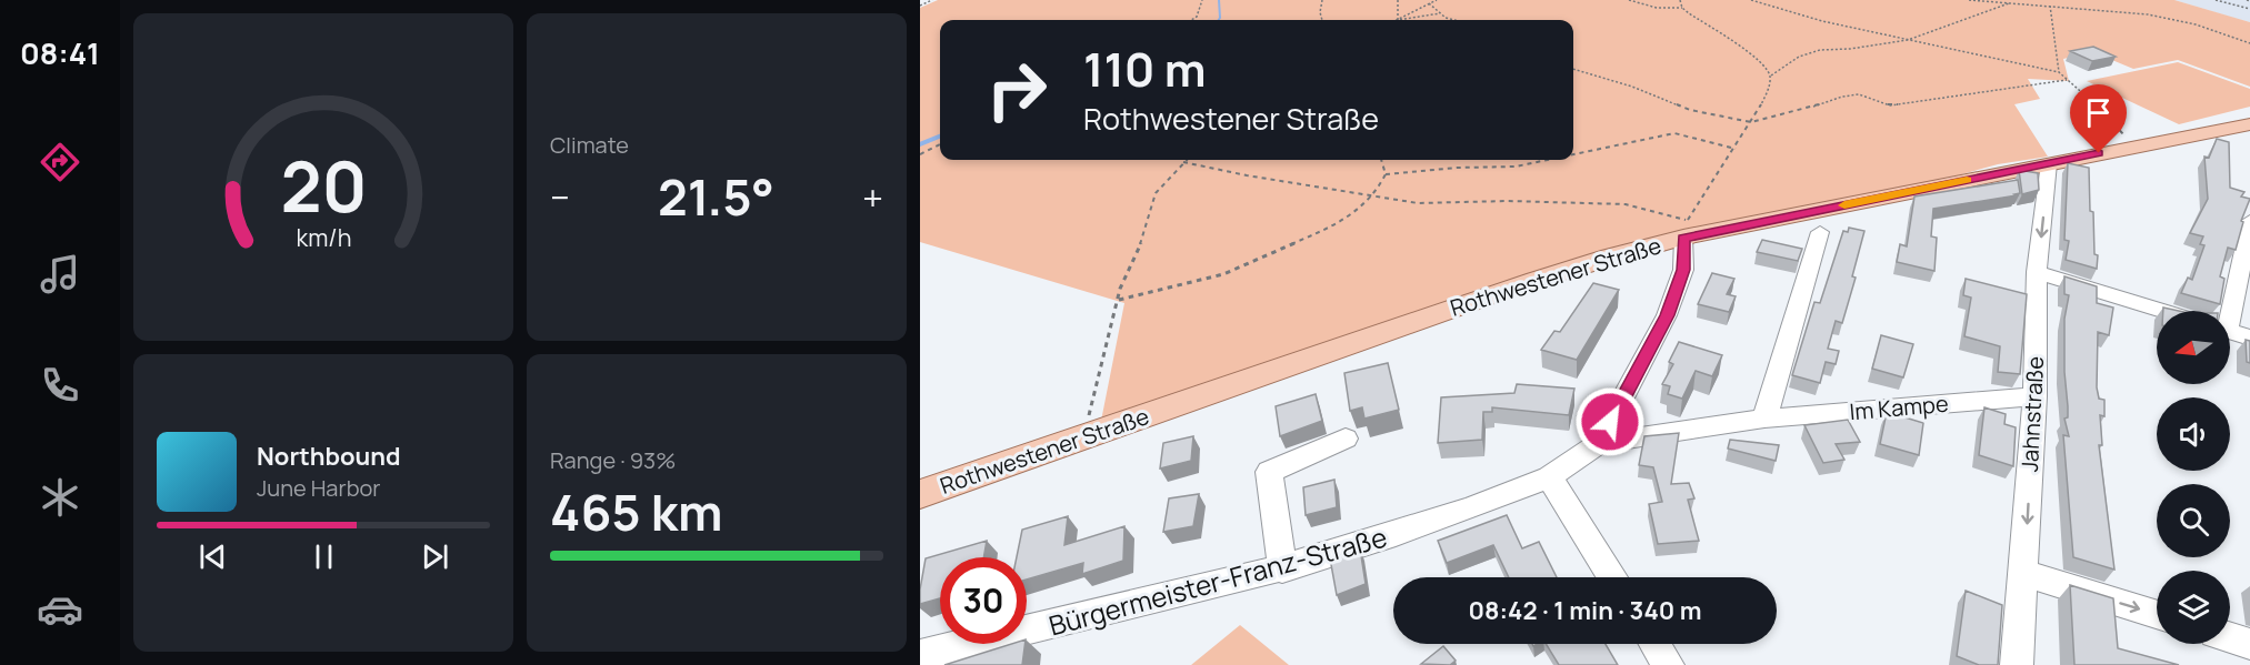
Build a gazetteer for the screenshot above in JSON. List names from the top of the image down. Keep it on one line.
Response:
{"streets":{"main road":["Rothwestener Straße"],"street":["Im Kampe","Jahnstraße","Bürgermeister-Franz-Straße"]},"crossings":[["Rothwestener Straße","Jahnstraße"],["Im Kampe","Jahnstraße"],["Im Kampe","Bürgermeister-Franz-Straße"]],"one_way":["Jahnstraße"],"north":"left","page":{"tabs":"08:41","tile":["Climate",["Range · 93%","465 km"]],"turn":["110 m","Rothwestener Straße"],"heat":["−","21.5°","+"],"song":["Northbound","June Harbor"],"limit":"30","trip":"08:42 · 1 min · 340 m","gauge":["20","km/h"]}}
